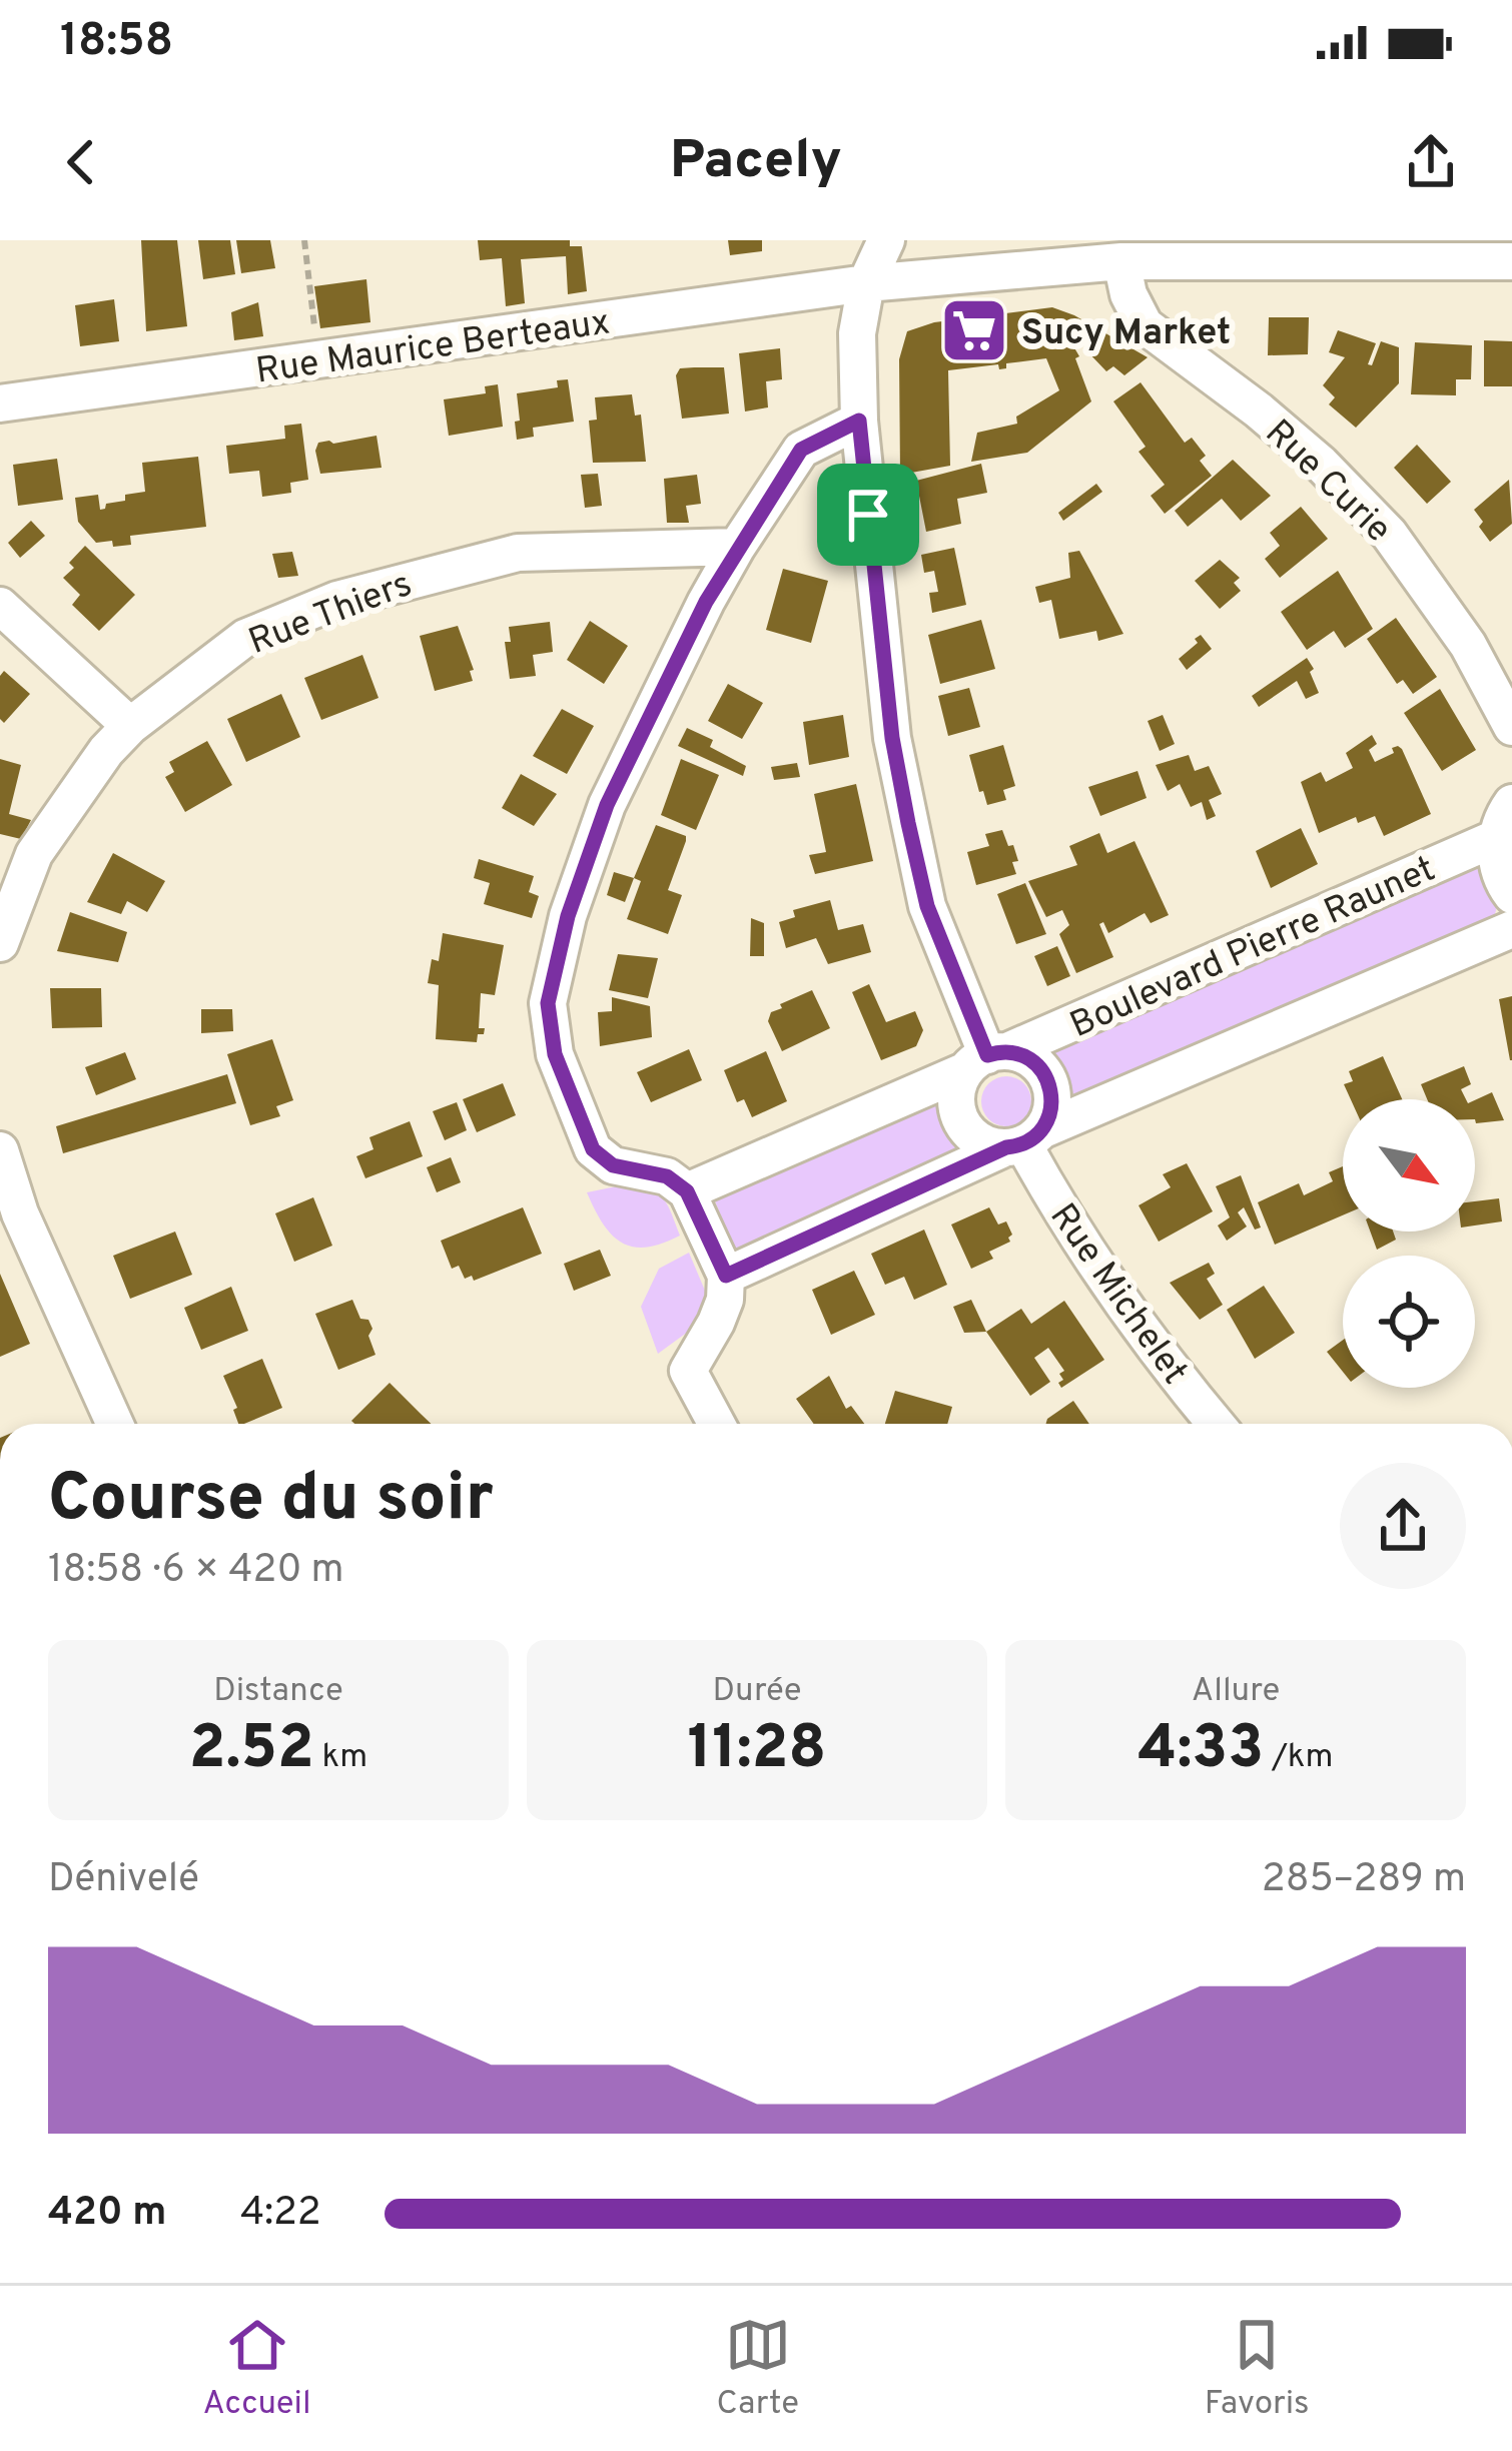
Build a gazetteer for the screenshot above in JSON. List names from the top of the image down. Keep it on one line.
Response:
{"streets":{"street":["Rue Maurice Berteaux","Rue Curie","Rue Thiers","Boulevard Pierre Raunet","Rue Michelet"]},"crossings":[["Rue Maurice Berteaux","Rue Curie"],["Boulevard Pierre Raunet","Rue Michelet"]],"places":{"supermarket":["Sucy Market"]},"north":"bottom right","page":{"status":"18:58","header":"Pacely","heading":["Course du soir","18:58 · 6 × 420 m"],"stats":[["Distance","2.52 km"],["Durée","11:28"],["Allure","4:33 /km"]],"chart":["Dénivelé","285–289 m"],"list":[{"name":"420 m","note":"4:22"}],"tabs":["Accueil","Carte","Favoris"]}}
